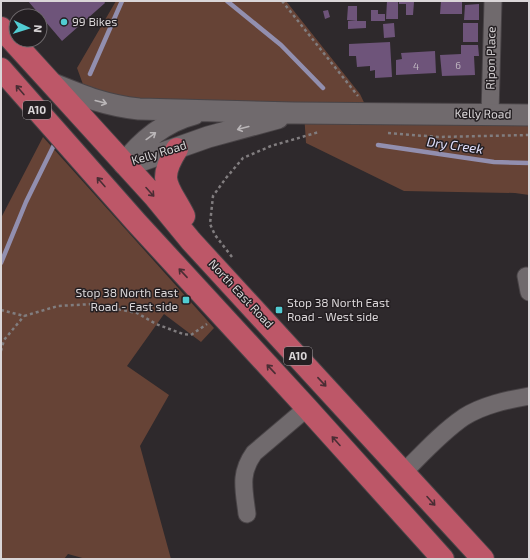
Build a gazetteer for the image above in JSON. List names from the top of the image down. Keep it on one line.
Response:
{"streets":{"highway":["A10","North East Road"],"street":["Ripon Place","Kelly Road"]},"crossings":[["Ripon Place","Kelly Road"],["Kelly Road","North East Road"]],"water":["Dry Creek"],"places":{"other":["99 Bikes"],"transit":["Stop 38 North East Road - East side","Stop 38 North East Road - West side"]},"house_numbers":["6","4"],"north":"right"}
